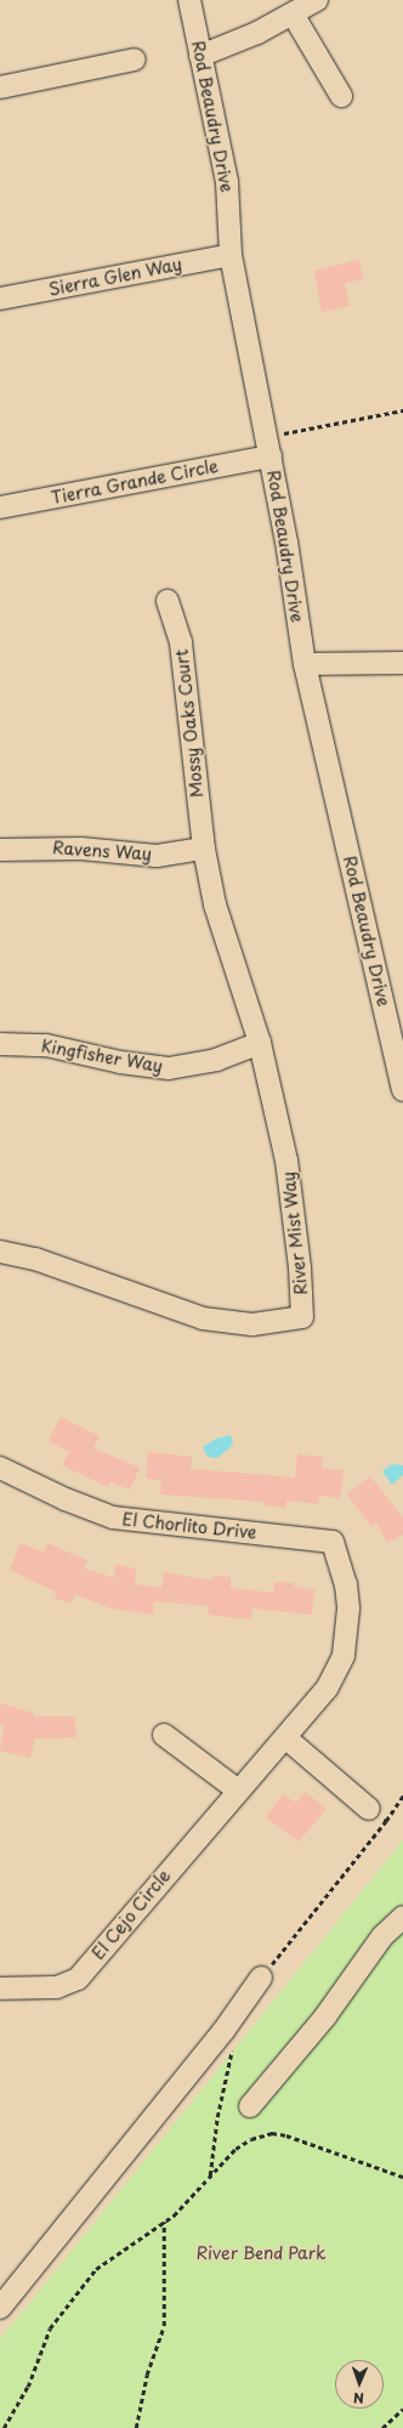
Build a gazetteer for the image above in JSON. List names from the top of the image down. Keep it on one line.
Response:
{"streets":{"street":["Rod Beaudry Drive","Sierra Glen Way","Tierra Grande Circle","Mossy Oaks Court","Ravens Way","Kingfisher Way","River Mist Way","El Chorlito Drive","El Cejo Circle"]},"crossings":[["Rod Beaudry Drive","Sierra Glen Way"],["Rod Beaudry Drive","Tierra Grande Circle"],["Mossy Oaks Court","Ravens Way"],["Mossy Oaks Court","River Mist Way"],["Ravens Way","River Mist Way"],["Kingfisher Way","River Mist Way"],["El Chorlito Drive","El Cejo Circle"]],"parks":["River Bend Park"],"north":"bottom"}
